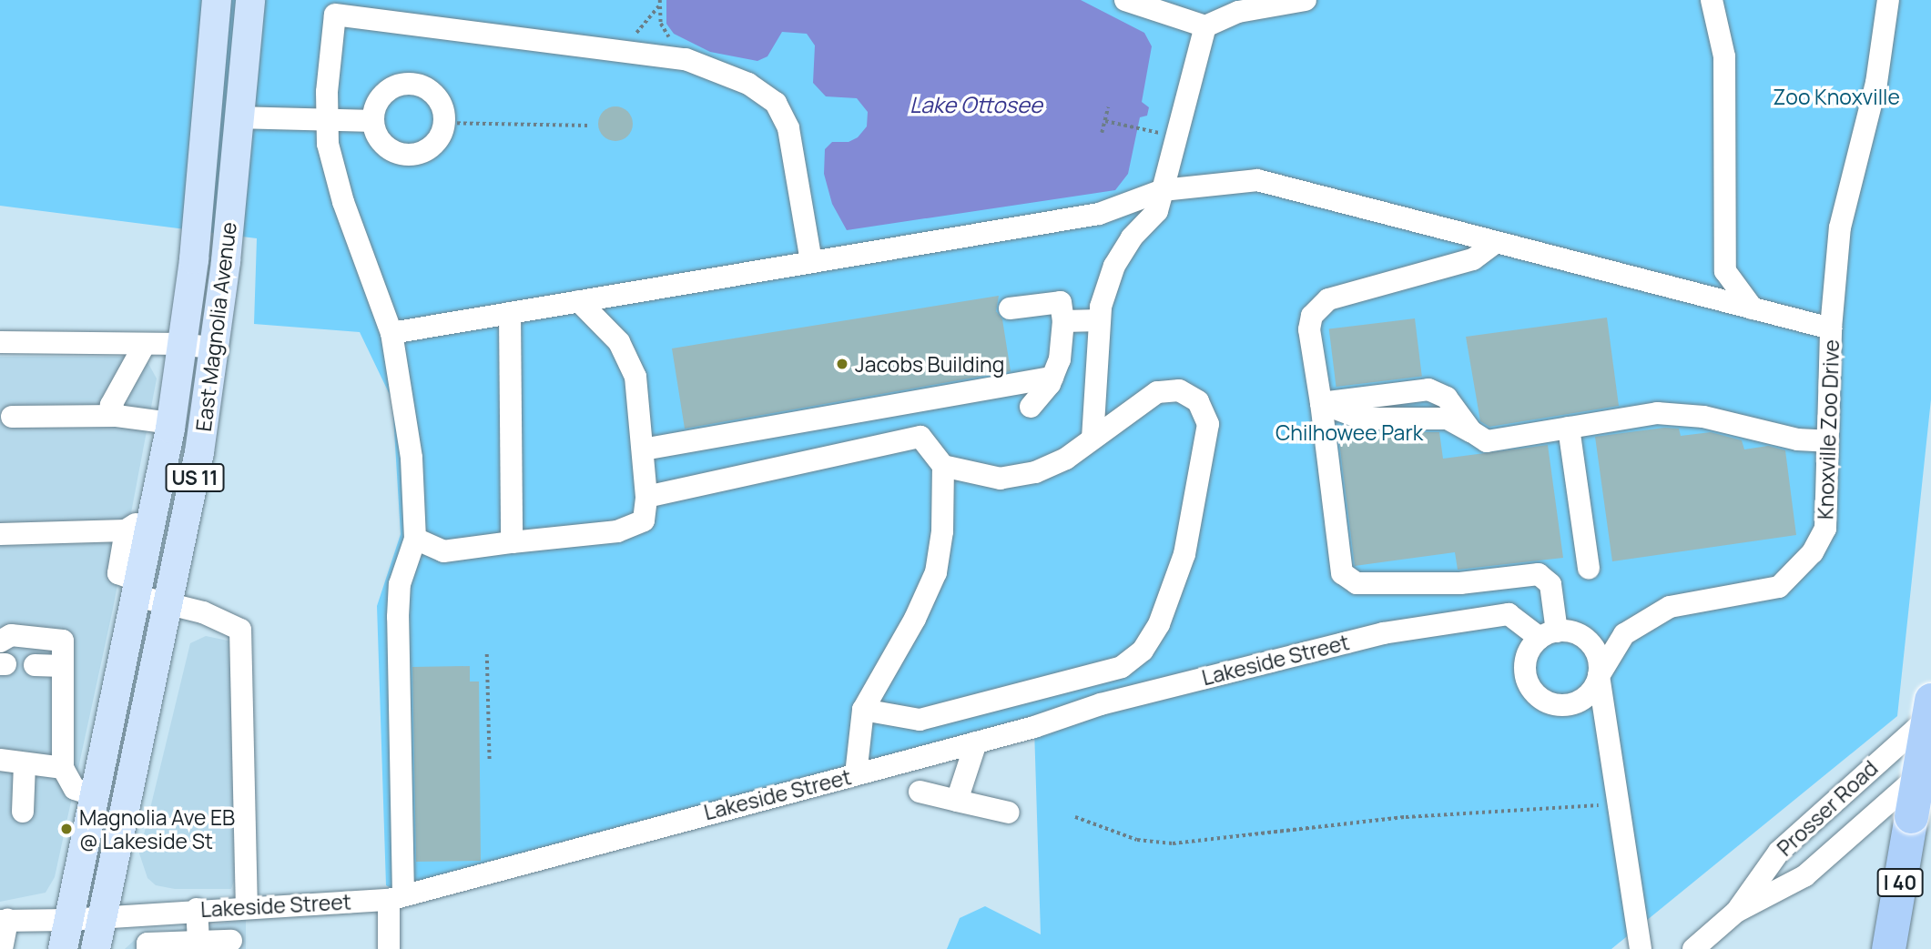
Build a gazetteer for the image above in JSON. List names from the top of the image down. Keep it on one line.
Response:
{"streets":{"highway":["I 40"],"main road":["East Magnolia Avenue","US 11"],"street":["Knoxville Zoo Drive","Lakeside Street","Prosser Road"]},"crossings":[["East Magnolia Avenue","Lakeside Street"],["Knoxville Zoo Drive","Lakeside Street"]],"water":["Lake Ottosee"],"parks":["Zoo Knoxville","Chilhowee Park"],"places":["Jacobs Building","Magnolia Ave EB @ Lakeside St"]}
